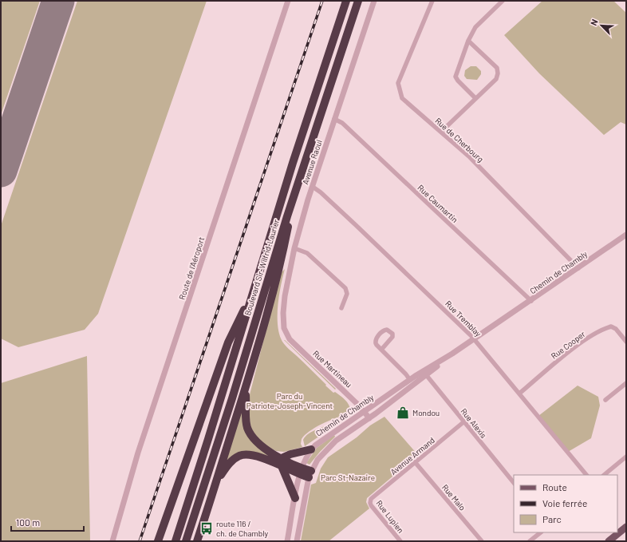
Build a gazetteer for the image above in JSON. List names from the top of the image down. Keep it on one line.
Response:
{"streets":{"highway":["Boulevard Sir-Wilfrid-Laurier"],"street":["Rue de Cherbourg","Avenue Raoul","Rue Caumartin","Route de l'Aéroport","Chemin de Chambly","Rue Tremblay","Rue Cooper","Rue Martineau","Rue Alexis","Avenue Armand","Rue Malo","Rue Lupien"]},"crossings":[["Rue de Cherbourg","Chemin de Chambly"],["Avenue Raoul","Rue Caumartin"],["Avenue Raoul","Rue Tremblay"],["Avenue Raoul","Rue Martineau"],["Rue Caumartin","Chemin de Chambly"],["Chemin de Chambly","Rue Tremblay"],["Chemin de Chambly","Rue Martineau"],["Chemin de Chambly","Rue Alexis"],["Rue Tremblay","Rue Cooper"],["Rue Alexis","Avenue Armand"],["Avenue Armand","Rue Malo"],["Avenue Armand","Rue Lupien"]],"parks":["Parc du Patriote-Joseph-Vincent","Parc St-Nazaire"],"places":{"shop":["Mondou"],"bus stop":["route 116 / ch. de Chambly"]},"legend":["Route","Voie ferrée","Parc"],"scale_bar":"100 m","north":"top left"}
